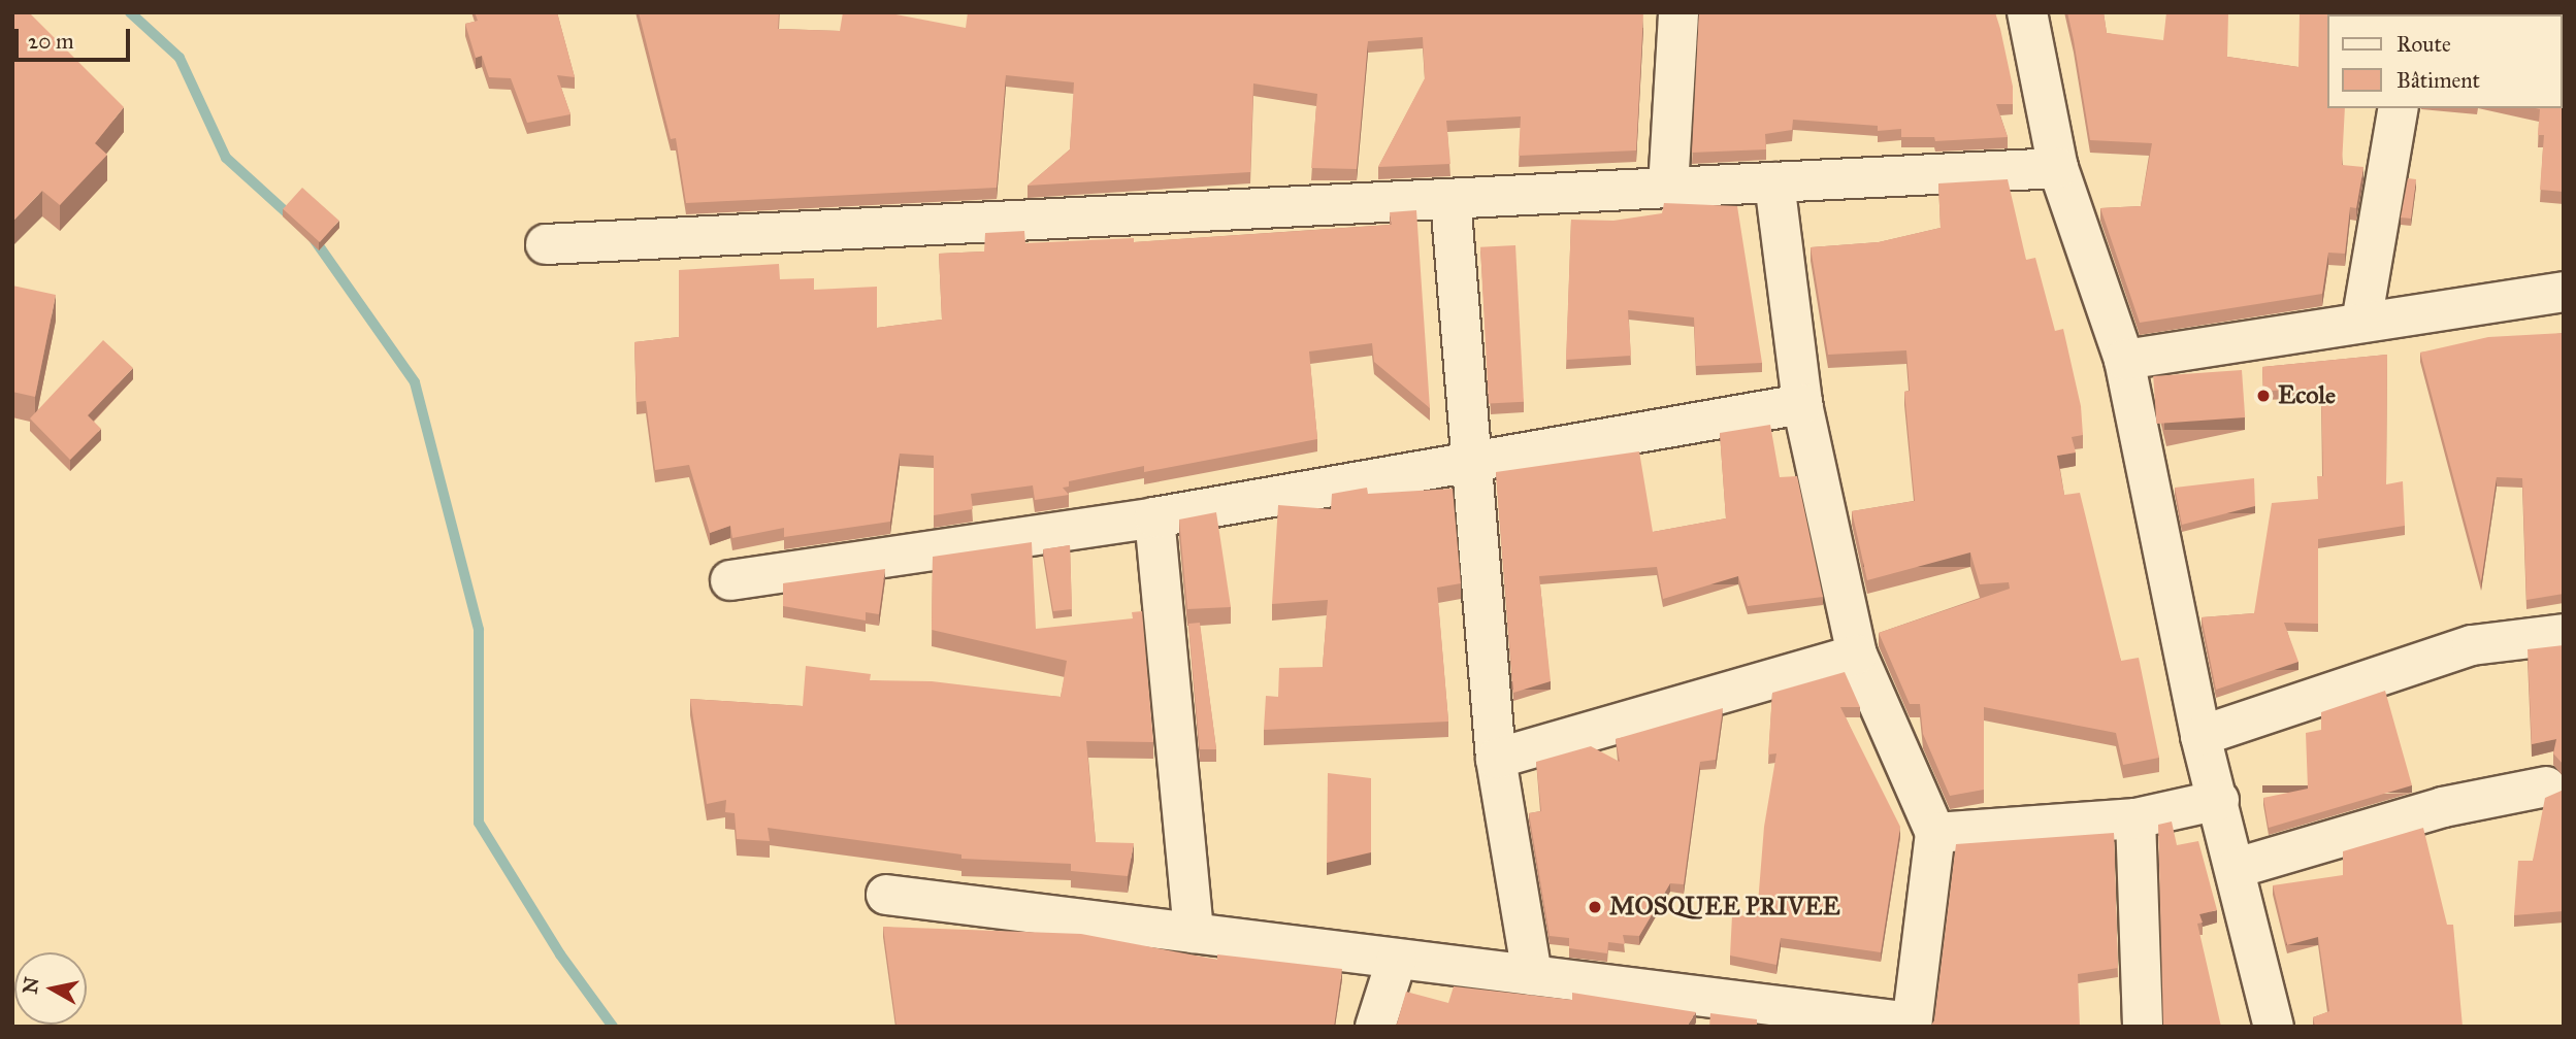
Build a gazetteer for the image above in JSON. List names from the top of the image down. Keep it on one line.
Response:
{"places":["Ecole","MOSQUEE PRIVEE"],"legend":["Route","Bâtiment"],"scale_bar":"20 m","north":"left"}
